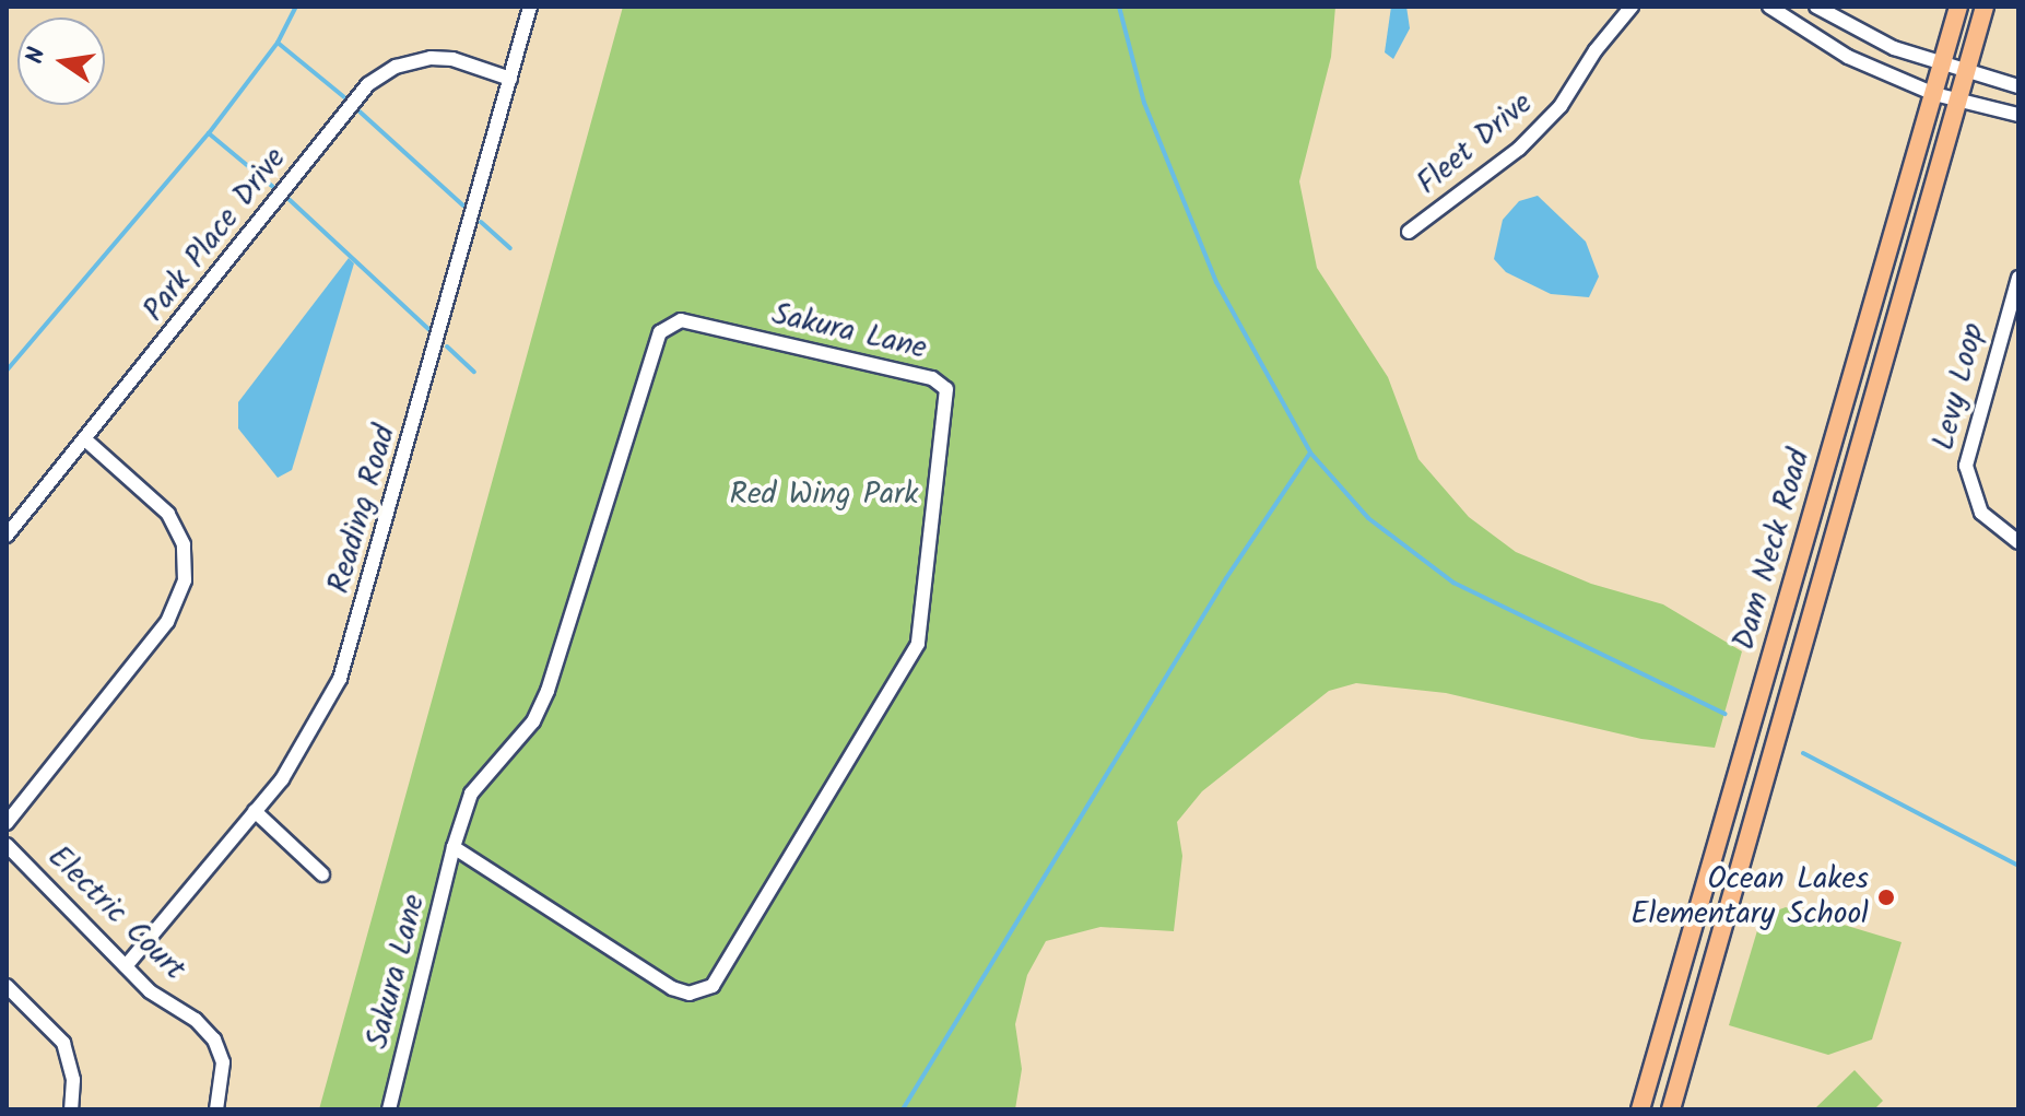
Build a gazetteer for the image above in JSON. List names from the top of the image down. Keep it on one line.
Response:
{"streets":{"main road":["Dam Neck Road"],"street":["Fleet Drive","Park Place Drive","Sakura Lane","Levy Loop","Reading Road","Electric Court"]},"crossings":[["Park Place Drive","Reading Road"],["Reading Road","Electric Court"]],"parks":["Red Wing Park"],"places":["Ocean Lakes Elementary School"],"north":"left"}
